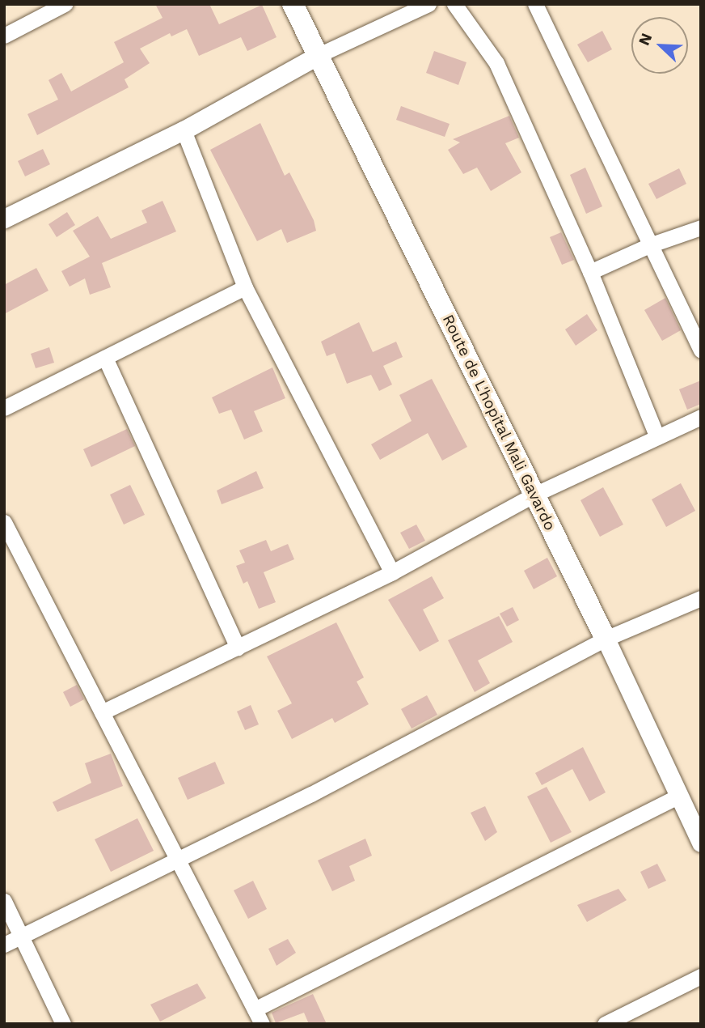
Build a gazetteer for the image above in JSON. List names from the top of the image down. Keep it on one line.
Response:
{"streets":{"main road":["Route de L'hopital Mali Gavardo"]},"north":"top left"}
